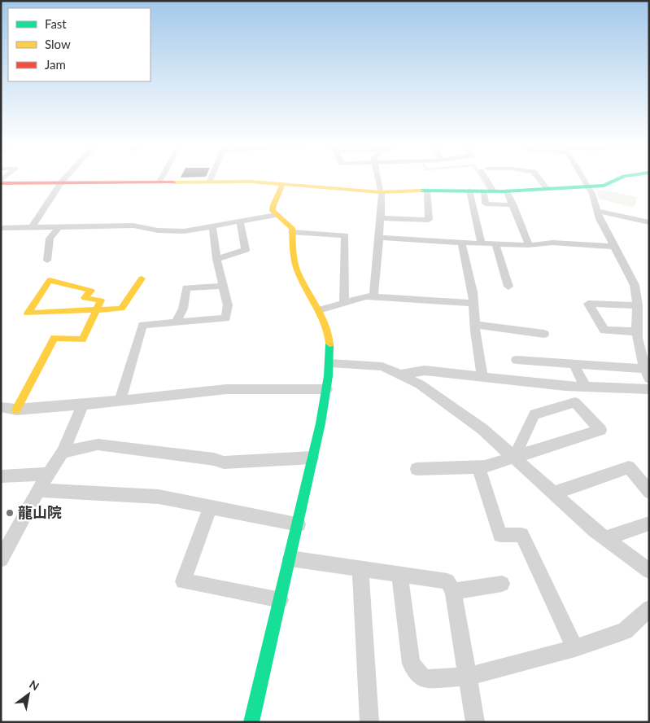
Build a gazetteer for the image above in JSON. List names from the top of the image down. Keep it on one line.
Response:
{"places":["龍山院"],"legend":["Fast","Slow","Jam"],"north":"top right"}
